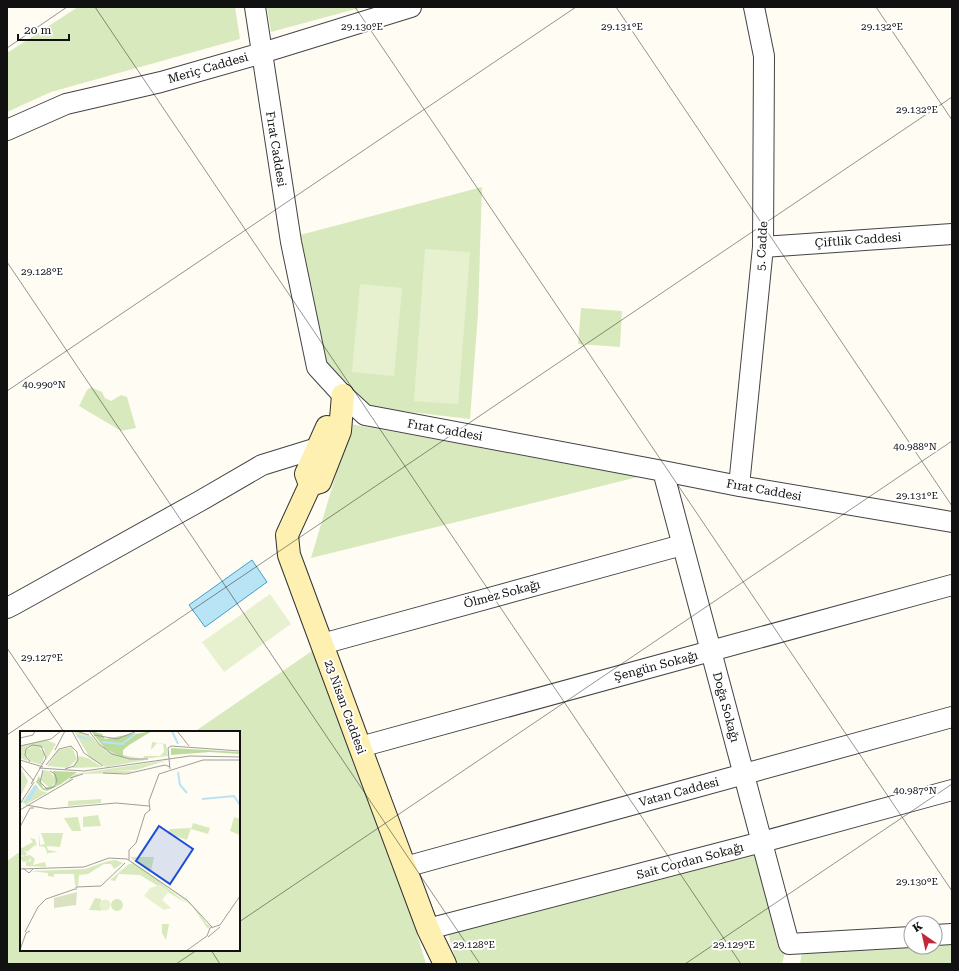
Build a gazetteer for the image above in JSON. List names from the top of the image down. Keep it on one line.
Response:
{"streets":{"street":["Meriç Caddesi","Fırat Caddesi","Çiftlik Caddesi","5. Cadde","Ölmez Sokağı","Şengün Sokağı","23 Nisan Caddesi","Doğa Sokağı","Vatan Caddesi","Sait Cordan Sokağı"]},"crossings":[["Meriç Caddesi","Fırat Caddesi"],["Fırat Caddesi","5. Cadde"],["Fırat Caddesi","Doğa Sokağı"],["Çiftlik Caddesi","5. Cadde"],["Ölmez Sokağı","23 Nisan Caddesi"],["Ölmez Sokağı","Doğa Sokağı"],["Şengün Sokağı","23 Nisan Caddesi"],["Şengün Sokağı","Doğa Sokağı"],["23 Nisan Caddesi","Vatan Caddesi"],["23 Nisan Caddesi","Sait Cordan Sokağı"],["Doğa Sokağı","Vatan Caddesi"],["Doğa Sokağı","Sait Cordan Sokağı"]],"scale_bar":"20 m","north":"top left","coordinates":["29.130°E","29.131°E","29.132°E","29.128°E","40.990°N","40.988°N","29.127°E","40.987°N","29.129°E"]}
